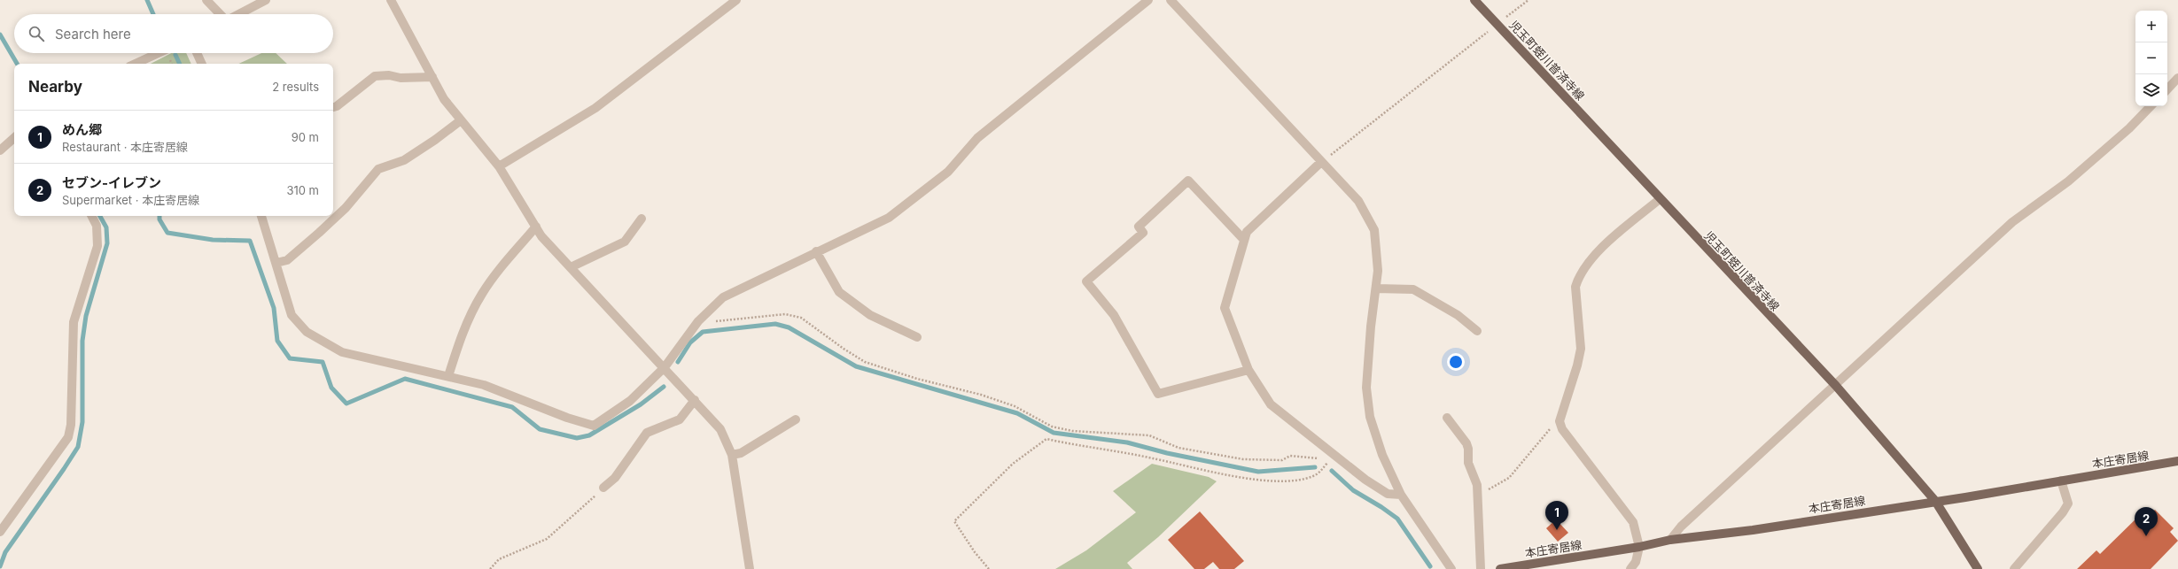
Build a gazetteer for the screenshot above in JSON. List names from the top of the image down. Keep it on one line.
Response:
{"streets":{"main road":["児玉町蛭川普済寺線","本庄寄居線"]},"crossings":[["児玉町蛭川普済寺線","本庄寄居線"]],"page":{"map_buttons":["+","−"],"search":"Search here","heading":["Nearby","2 results"],"list":[{"mark":"1","name":"めん郷","note":"Restaurant · 本庄寄居線","value":"90 m"},{"mark":"2","name":"セブン-イレブン","note":"Supermarket · 本庄寄居線","value":"310 m"}],"pins":["1","2"]}}
